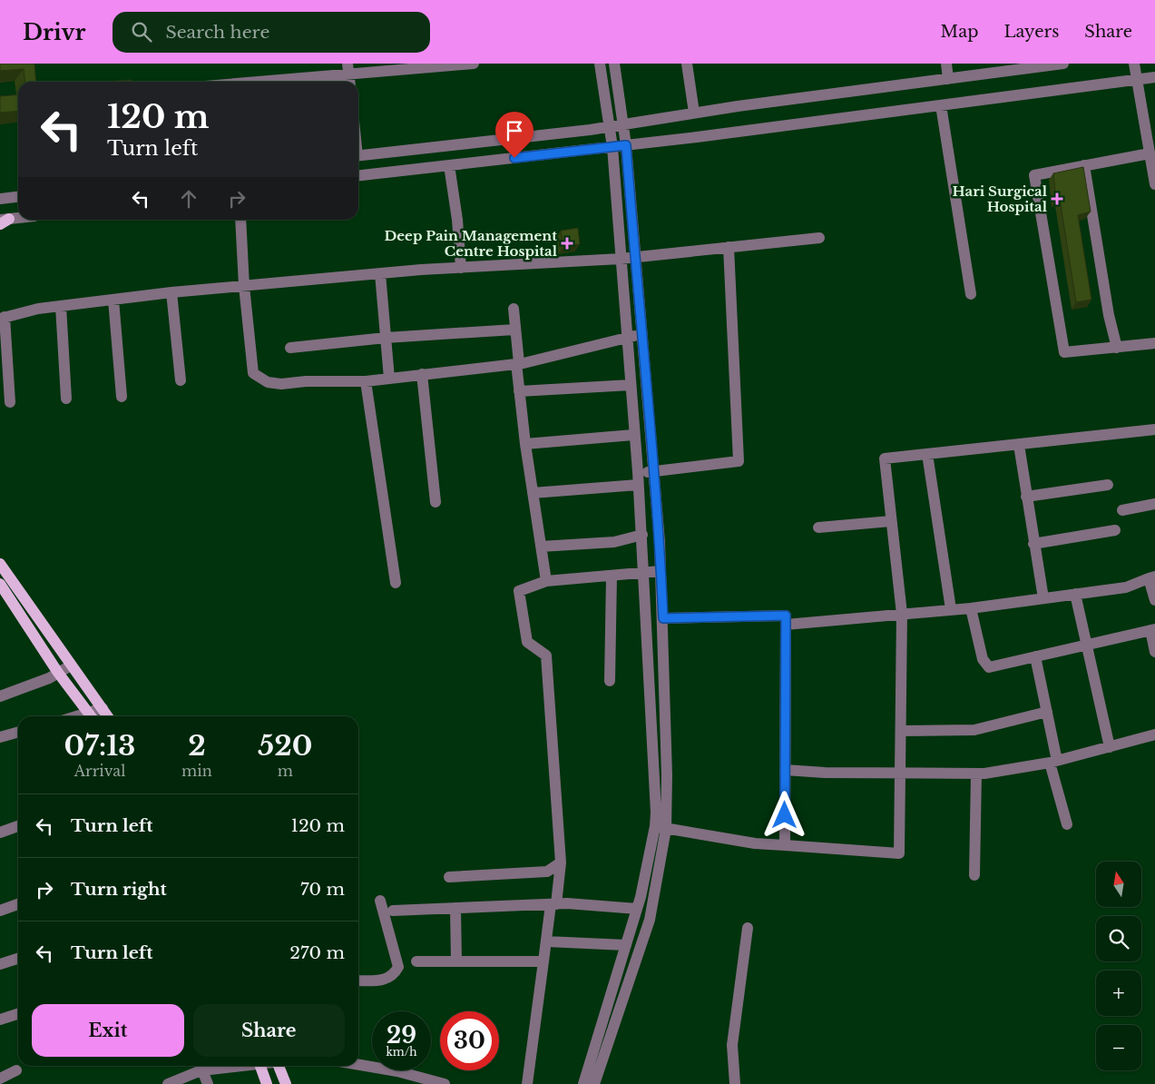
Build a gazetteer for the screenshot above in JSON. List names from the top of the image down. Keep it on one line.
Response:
{"places":{"health":["Hari Surgical Hospital","Deep Pain Management Centre Hospital"]},"north":"top","page":{"header":"Drivr","search":"Search here","nav":["Map","Layers","Share"],"turn":["120 m","Turn left"],"eta":["07:13","Arrival","2","min","520","m"],"list":[{"name":"Turn left","value":"120 m"},{"name":"Turn right","value":"70 m"},{"name":"Turn left","value":"270 m"}],"map_buttons":["+","−"],"buttons":["Exit","Share"],"speed":"29 km/h","limit":"30"}}
